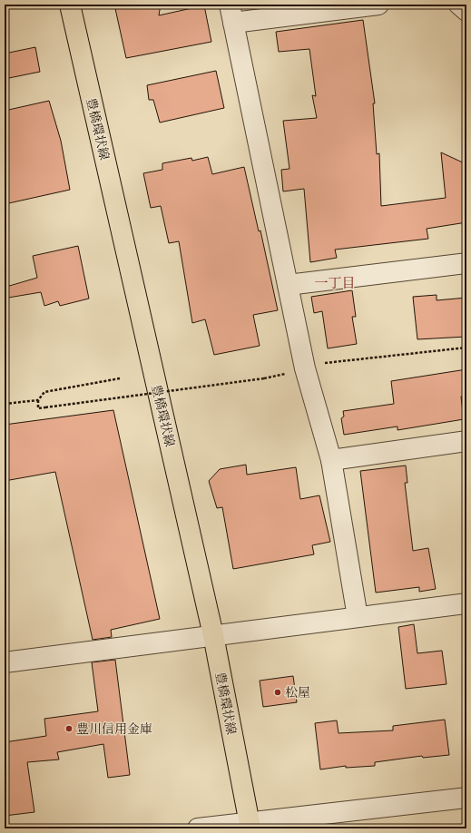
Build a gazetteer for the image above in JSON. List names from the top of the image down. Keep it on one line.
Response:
{"streets":{"main road":["豊橋環状線"]},"districts":["一丁目"],"places":["松屋","豊川信用金庫"]}
